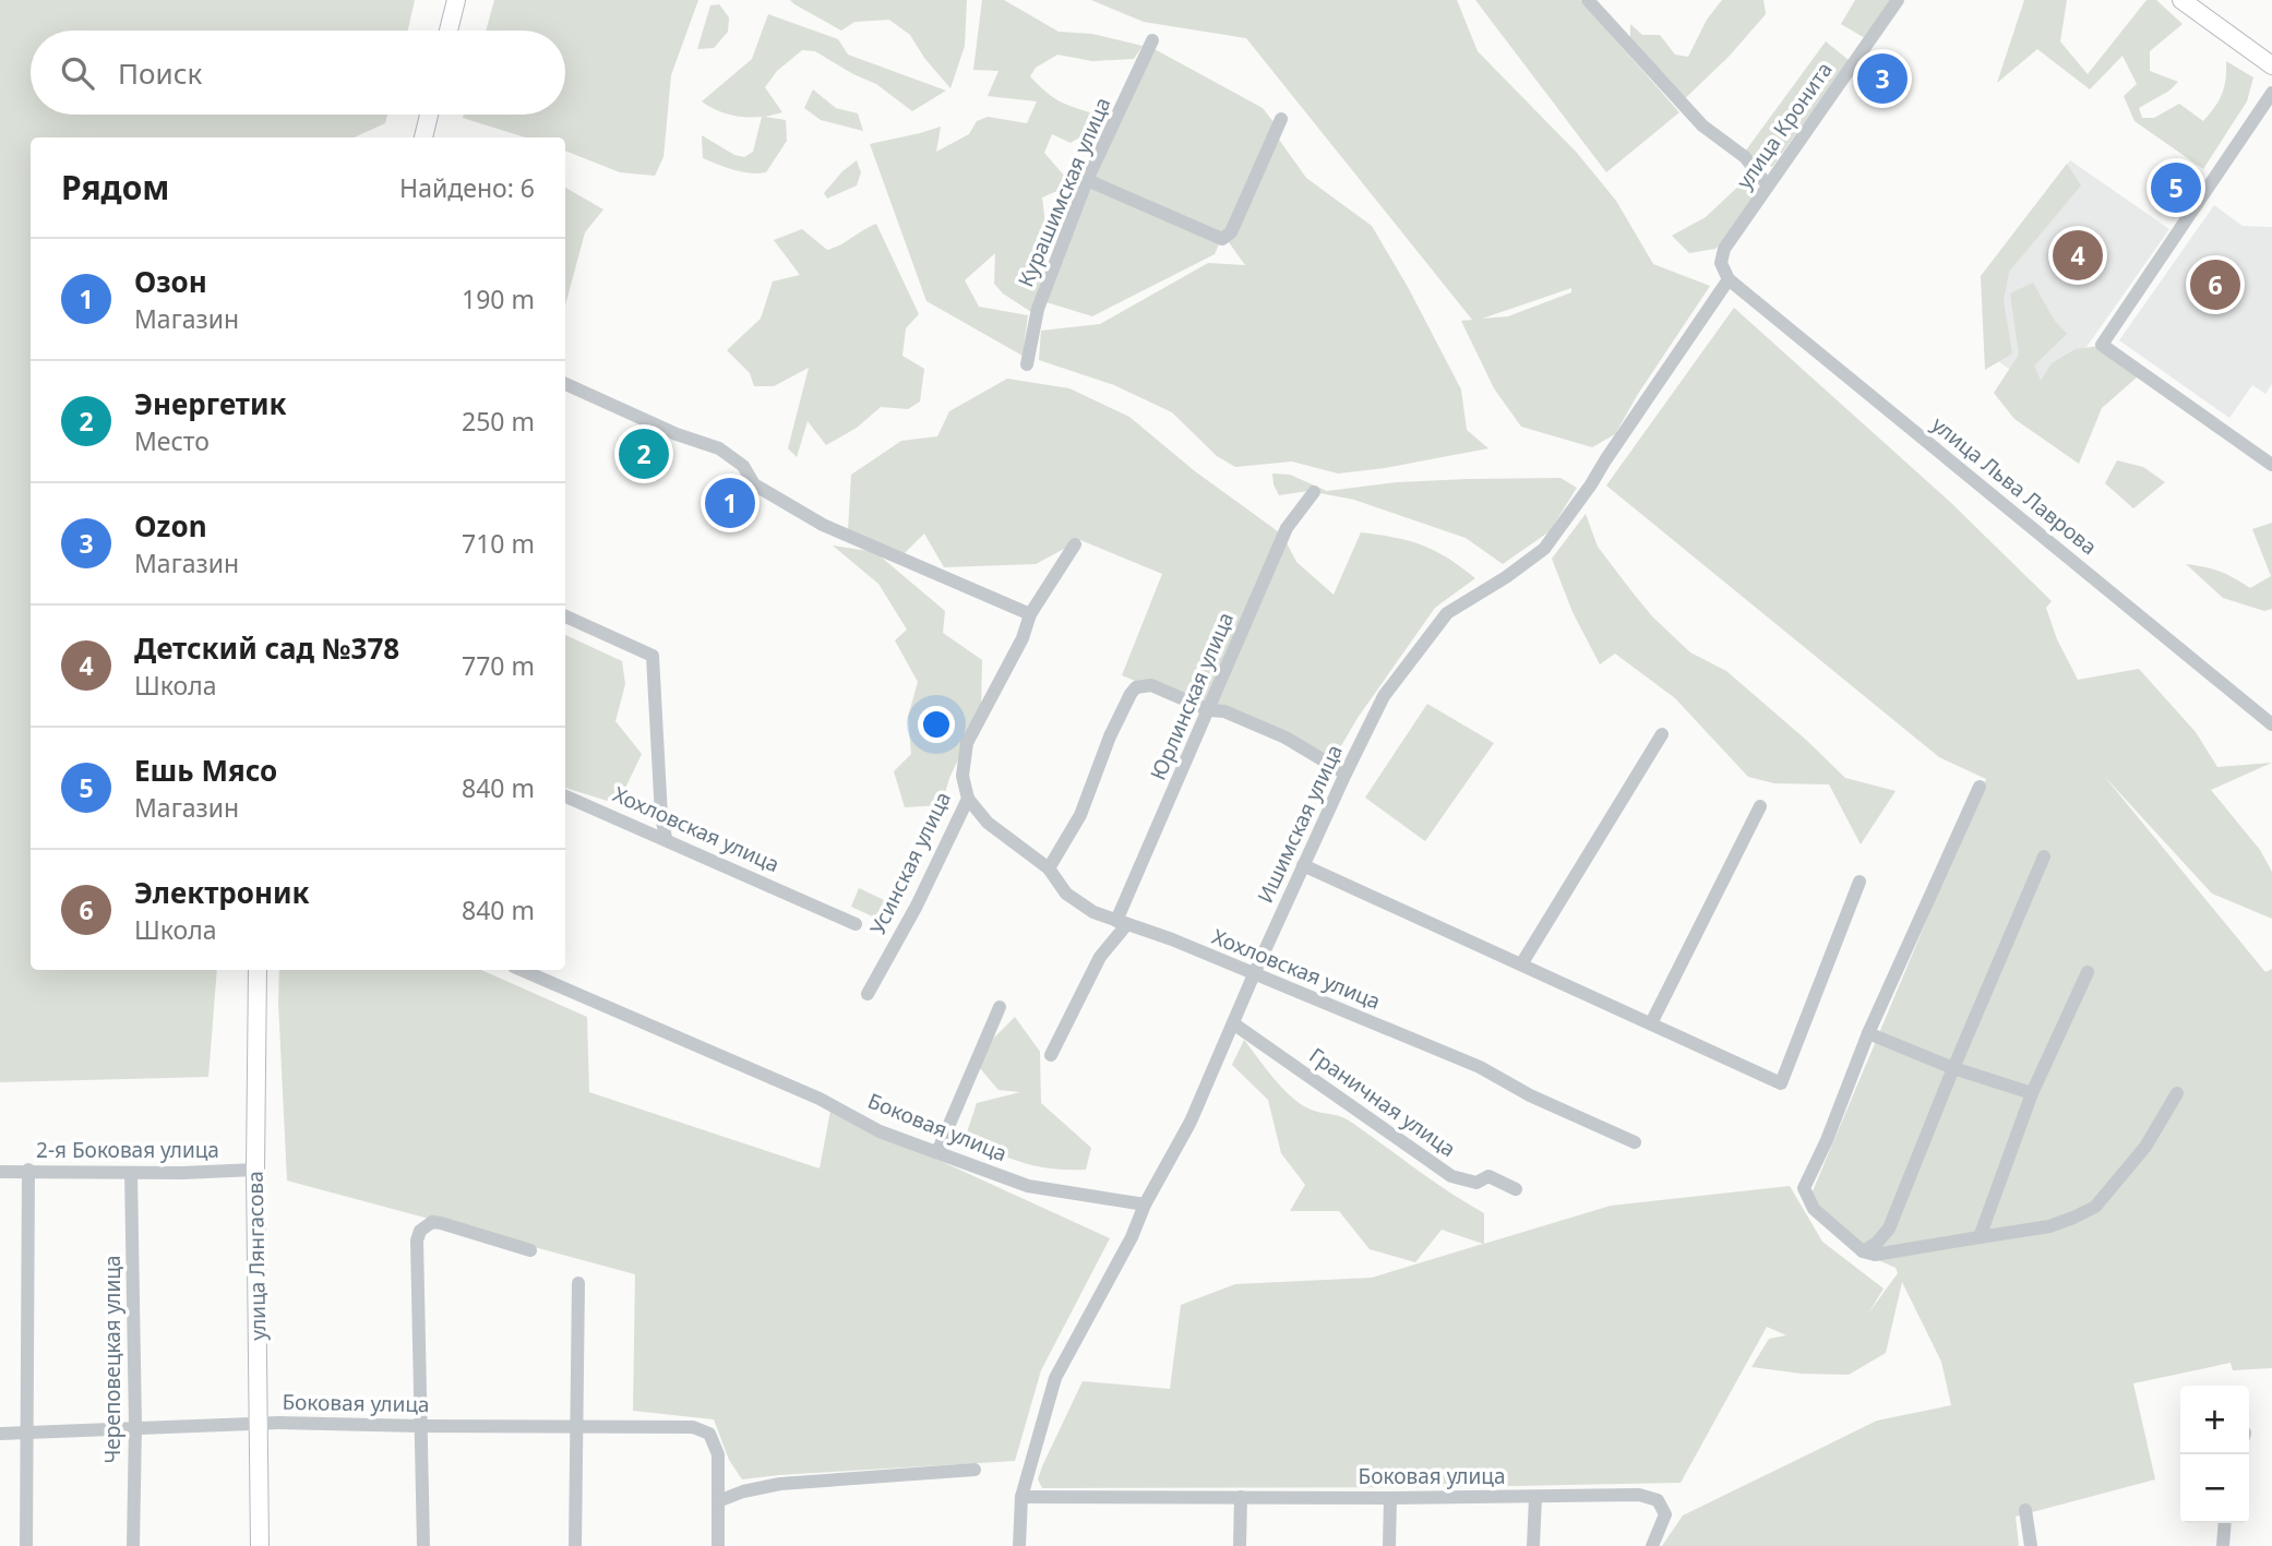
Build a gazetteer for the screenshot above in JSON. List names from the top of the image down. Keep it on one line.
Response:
{"streets":{"main road":["улица Лянгасова"],"street":["улица Кронита","Курашимская улица","улица Льва Лаврова","Юрлинская улица","Ишимская улица","Хохловская улица","Усинская улица","Граничная улица","Боковая улица","2-я Боковая улица","Череповецкая улица"]},"crossings":[["улица Кронита","улица Льва Лаврова"],["улица Кронита","Ишимская улица"],["улица Льва Лаврова","Ишимская улица"],["Юрлинская улица","Хохловская улица"],["Ишимская улица","Хохловская улица"],["Ишимская улица","Граничная улица"],["Ишимская улица","Боковая улица"],["Хохловская улица","Усинская улица"],["Боковая улица","улица Лянгасова"],["Боковая улица","Череповецкая улица"],["2-я Боковая улица","улица Лянгасова"],["2-я Боковая улица","Череповецкая улица"]],"page":{"search":"Поиск","pins":["3","5","4","6","2","1"],"heading":["Рядом","Найдено: 6"],"list":[{"mark":"1","name":"Озон","note":"Магазин","value":"190 m"},{"mark":"2","name":"Энергетик","note":"Место","value":"250 m"},{"mark":"3","name":"Ozon","note":"Магазин","value":"710 m"},{"mark":"4","name":"Детский сад №378","note":"Школа","value":"770 m"},{"mark":"5","name":"Ешь Мясо","note":"Магазин","value":"840 m"},{"mark":"6","name":"Электроник","note":"Школа","value":"840 m"}],"map_buttons":["+","−"]}}
